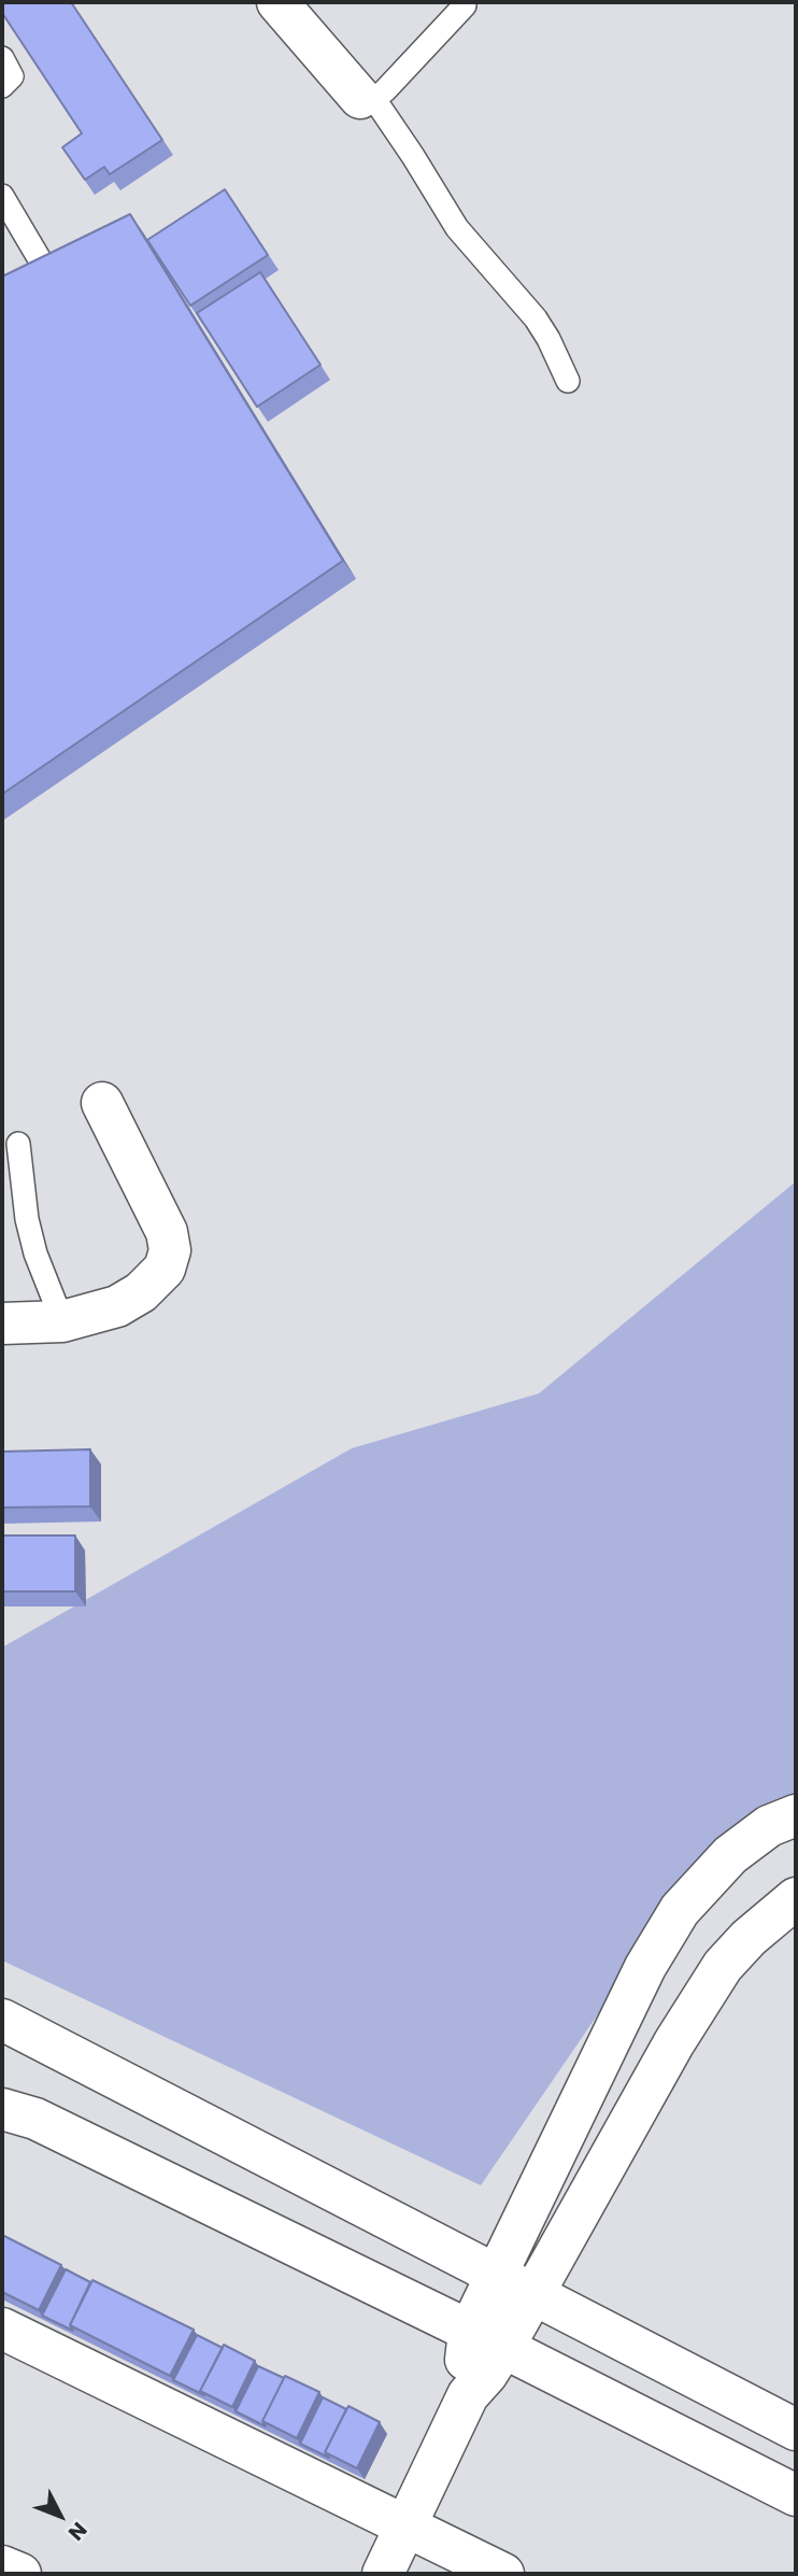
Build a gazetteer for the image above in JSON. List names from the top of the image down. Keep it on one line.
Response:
{"north":"bottom right"}
